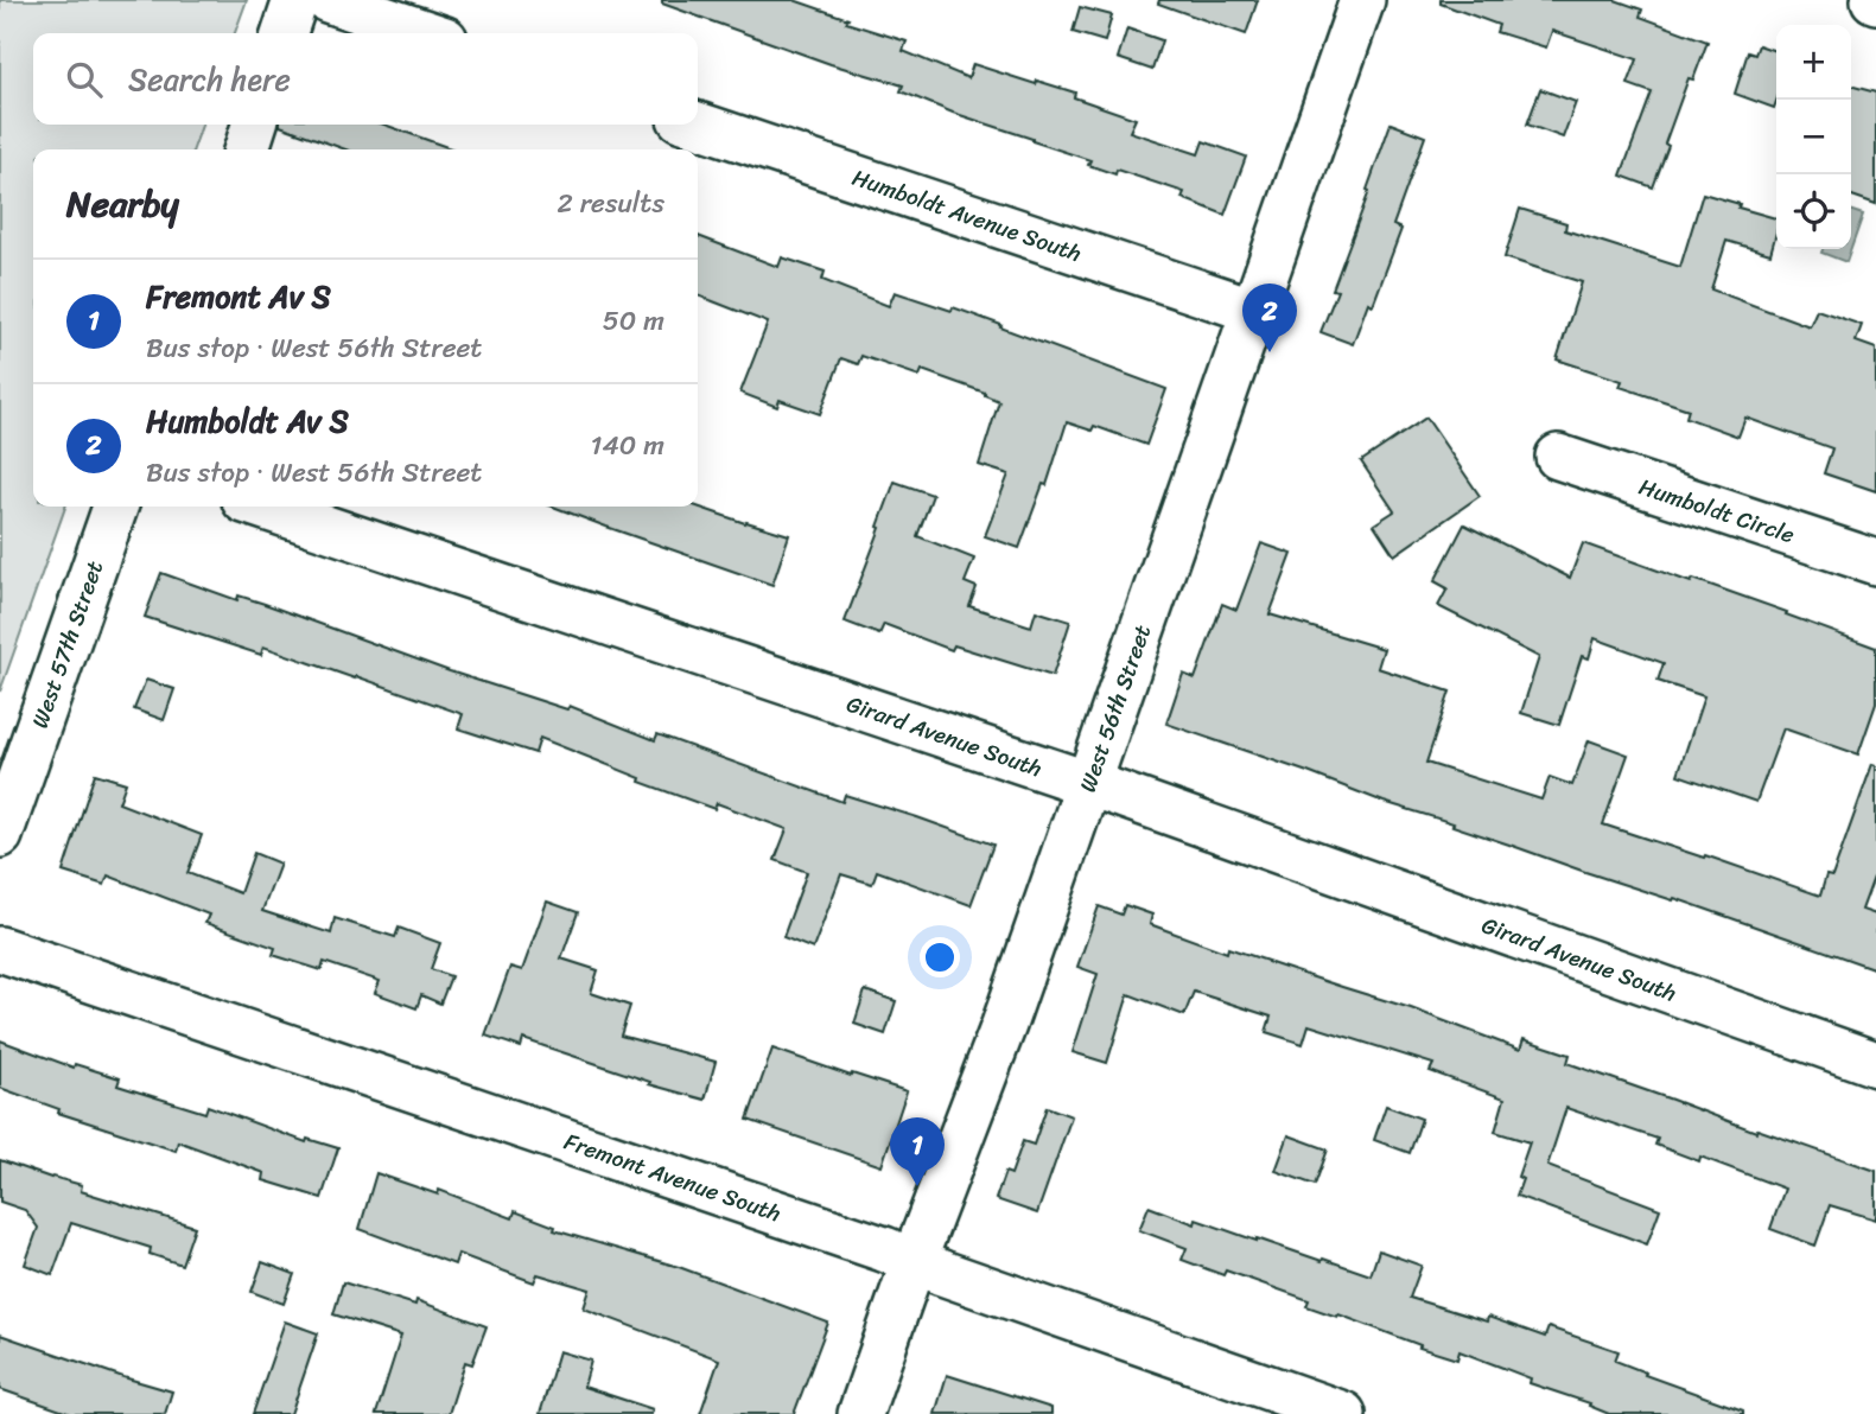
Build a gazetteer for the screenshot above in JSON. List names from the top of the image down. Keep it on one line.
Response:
{"streets":{"street":["Humboldt Avenue South","Humboldt Circle","West 57th Street","West 56th Street","Girard Avenue South","Fremont Avenue South"]},"crossings":[["Humboldt Avenue South","West 56th Street"],["West 56th Street","Girard Avenue South"],["West 56th Street","Fremont Avenue South"]],"page":{"map_buttons":["+","−"],"search":"Search here","heading":["Nearby","2 results"],"list":[{"mark":"1","name":"Fremont Av S","note":"Bus stop · West 56th Street","value":"50 m"},{"mark":"2","name":"Humboldt Av S","note":"Bus stop · West 56th Street","value":"140 m"}],"pins":["2","1"]}}
